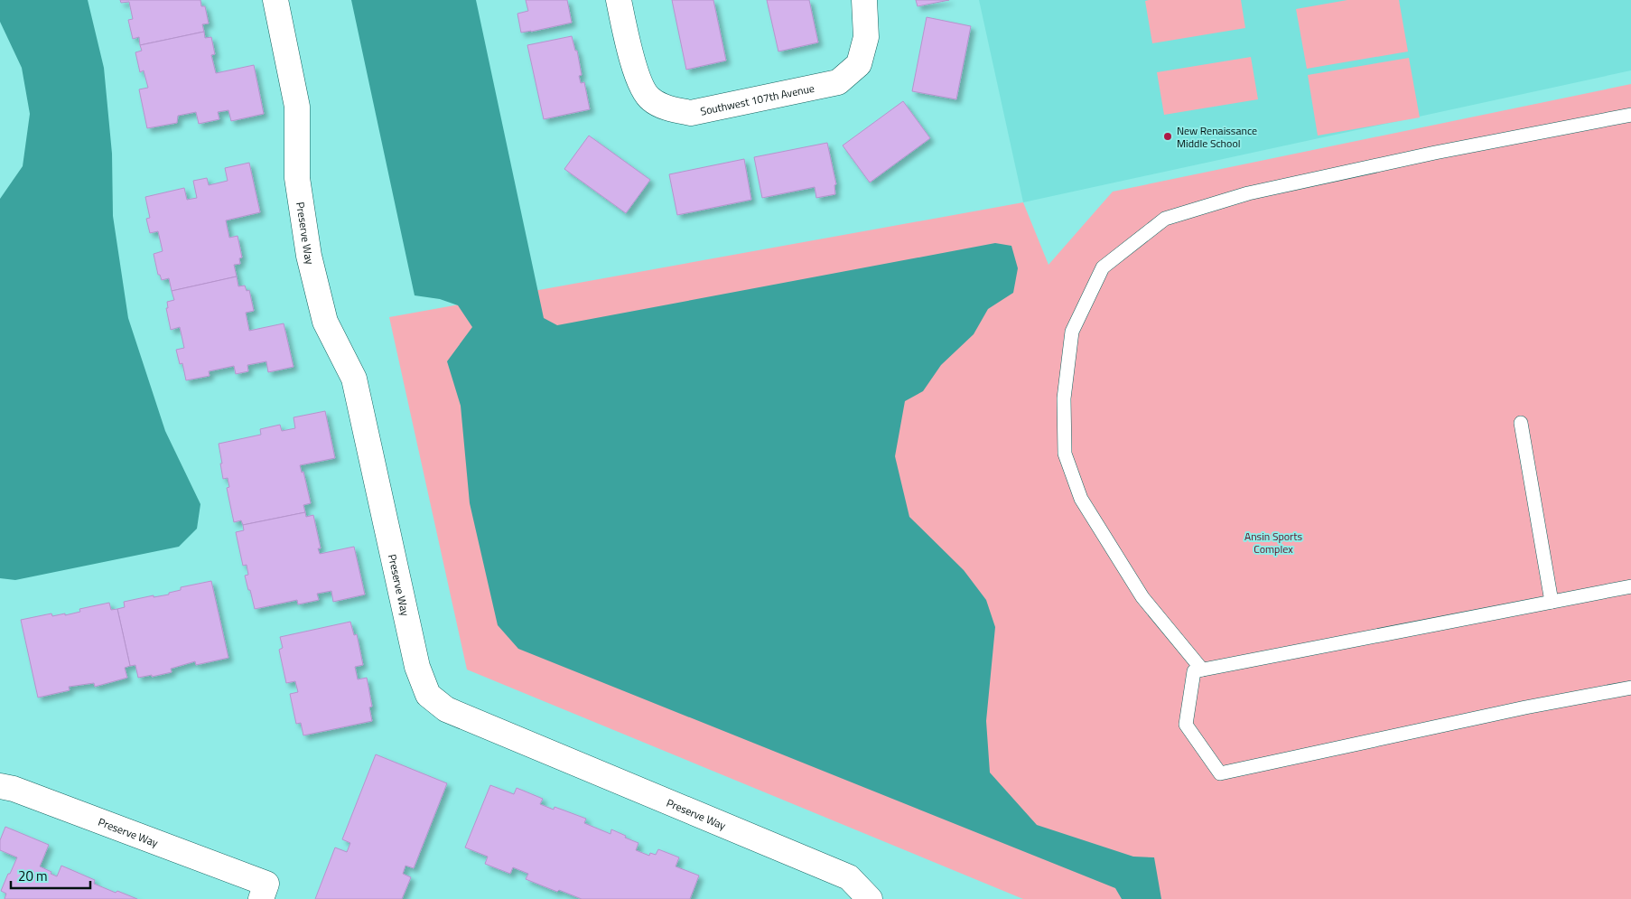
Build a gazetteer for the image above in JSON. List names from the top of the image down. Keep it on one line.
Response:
{"streets":{"street":["Southwest 107th Avenue","Preserve Way"]},"parks":["Ansin Sports Complex"],"places":["New Renaissance Middle School"],"scale_bar":"20 m"}
